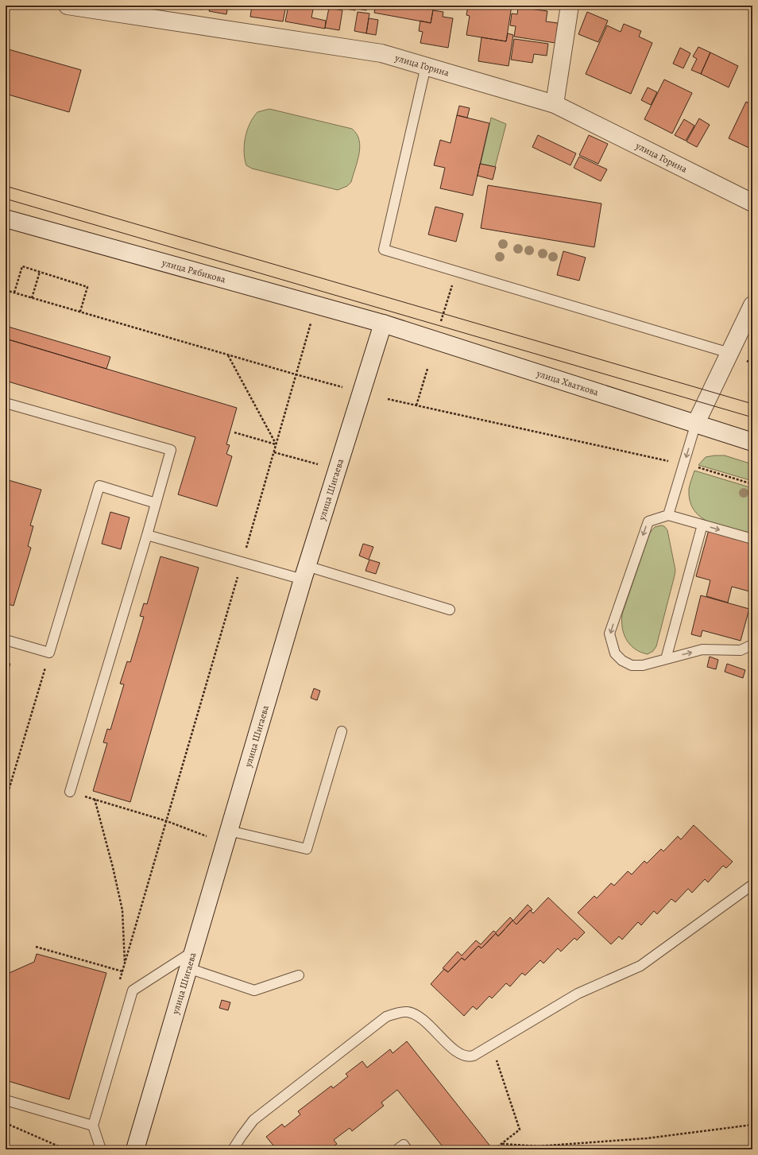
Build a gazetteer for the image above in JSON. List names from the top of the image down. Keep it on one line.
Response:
{"streets":{"street":["улица Горина","улица Рябикова","улица Хваткова","улица Шигаева"]},"crossings":[["улица Рябикова","улица Хваткова"],["улица Рябикова","улица Шигаева"],["улица Хваткова","улица Шигаева"]]}
